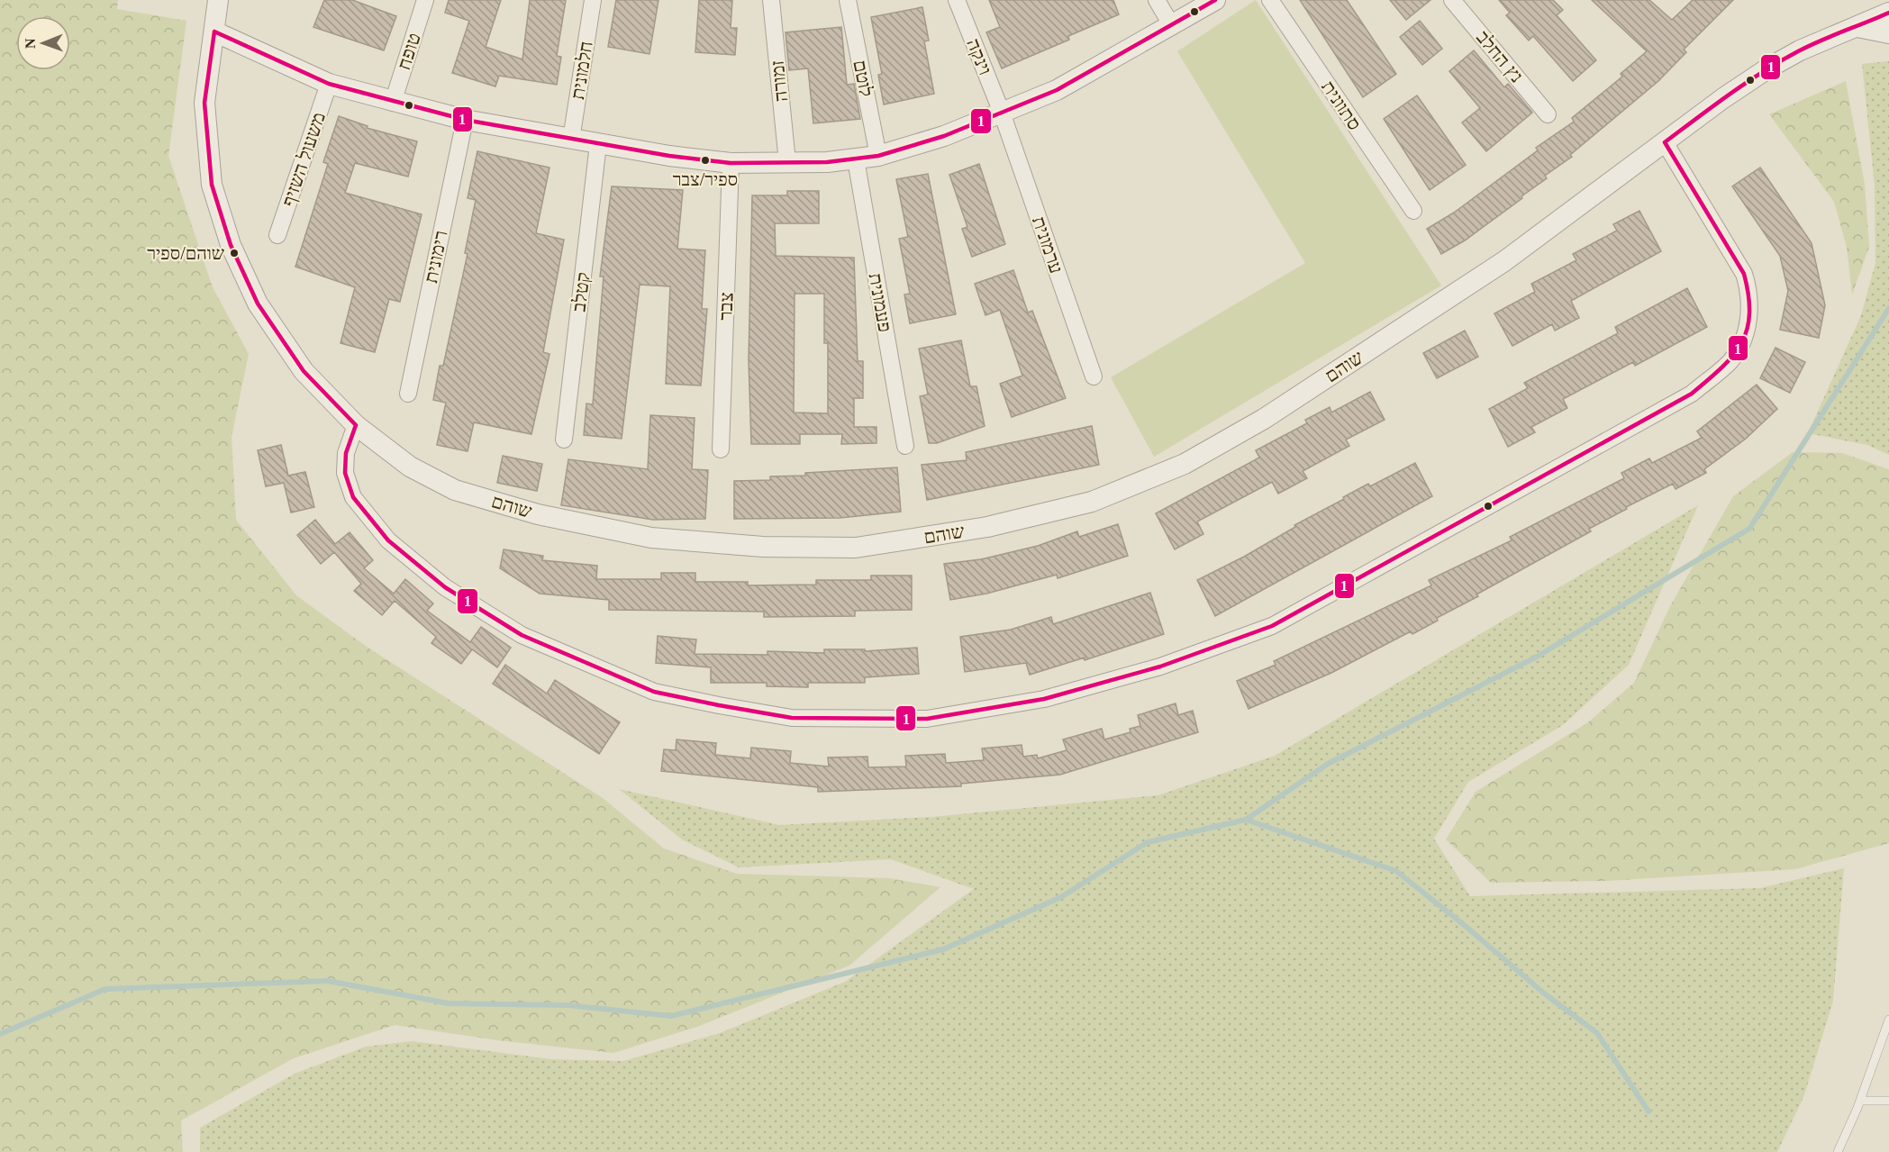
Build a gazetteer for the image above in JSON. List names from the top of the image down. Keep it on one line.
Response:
{"streets":{"street":["טופח","וינקה","נץ החלב","חלמונית","לוטם","זמורה","סתוונית","משעול השזיף","ערמונית","רימונית","קטלב","פעמונית","צבר","שוהם"]},"crossings":[["וינקה","ערמונית"]],"places":["ספיר/צבר","שוהם/ספיר"],"lines":["transit line 1"],"north":"left"}
